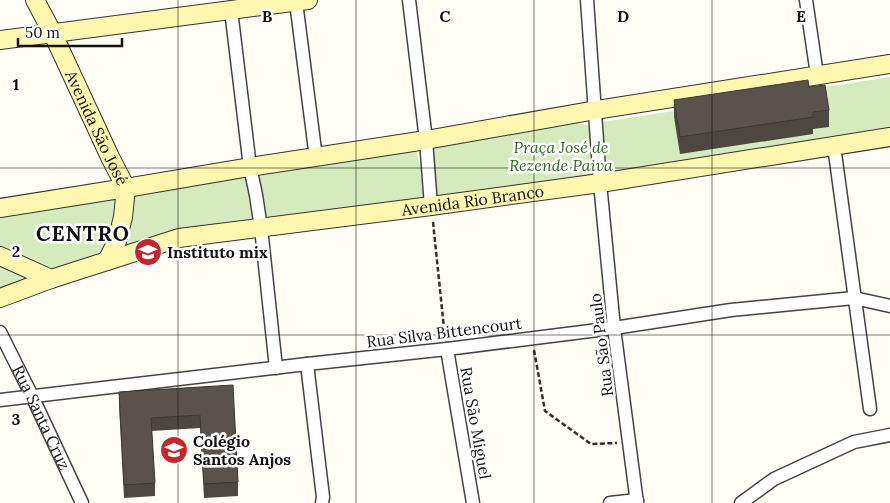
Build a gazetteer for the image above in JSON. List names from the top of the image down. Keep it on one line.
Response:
{"streets":{"main road":["Avenida São José","Avenida Rio Branco"],"street":["Rua Silva Bittencourt","Rua São Paulo","Rua Santa Cruz","Rua São Miguel"]},"crossings":[["Avenida São José","Avenida Rio Branco"],["Avenida Rio Branco","Rua São Paulo"],["Rua Silva Bittencourt","Rua São Paulo"],["Rua Silva Bittencourt","Rua Santa Cruz"],["Rua Silva Bittencourt","Rua São Miguel"]],"districts":["CENTRO"],"parks":["Praça José de Rezende Paiva"],"places":{"school or university":["Instituto mix","Colégio Santos Anjos"]},"scale_bar":"50 m","grid":{"columns":["B","C","D","E"],"rows":["1","2","3"]}}
